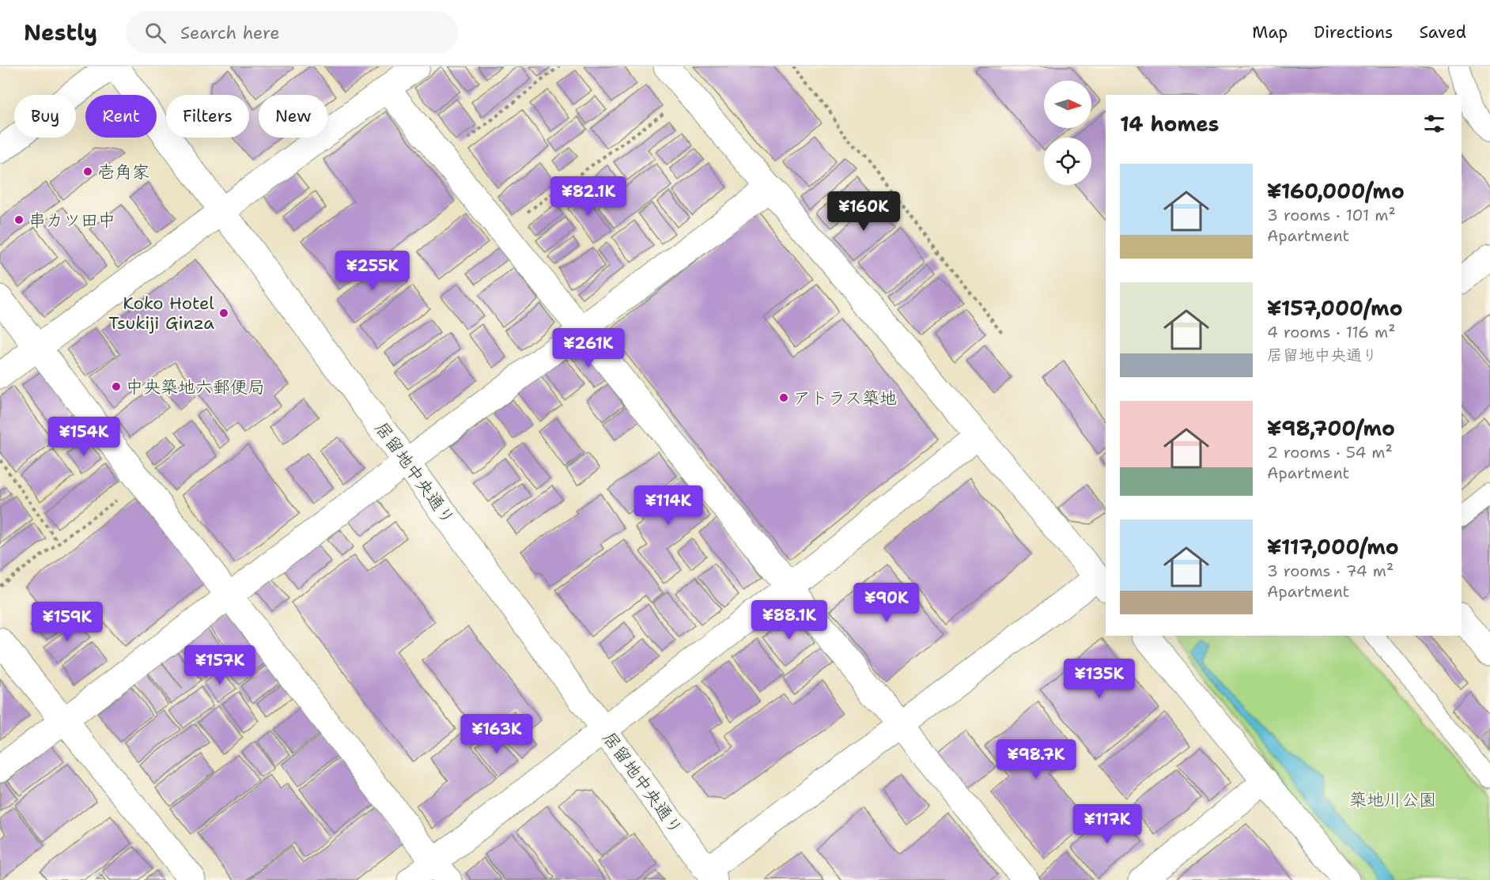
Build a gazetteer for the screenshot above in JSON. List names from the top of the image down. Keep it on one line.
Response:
{"streets":{"street":["居留地中央通り"]},"parks":["築地川公園"],"places":["壱角家","串カツ田中","Koko Hotel Tsukiji Ginza","中央築地六郵便局","アトラス築地"],"north":"right","page":{"header":"Nestly","search":"Search here","nav":["Map","Directions","Saved"],"chip":["Buy","Rent","Filters","New"],"heading":"14 homes","list":[{"name":"¥160,000/mo","note":"3 rooms · 101 m² · Apartment"},{"name":"¥157,000/mo","note":"4 rooms · 116 m² · 居留地中央通り"},{"name":"¥98,700/mo","note":"2 rooms · 54 m² · Apartment"},{"name":"¥117,000/mo","note":"3 rooms · 74 m² · Apartment"}],"price":["¥82.1K","¥160K","¥255K","¥261K","¥154K","¥114K","¥90K","¥88.1K","¥159K","¥157K","¥135K","¥163K","¥98.7K","¥117K"]}}
